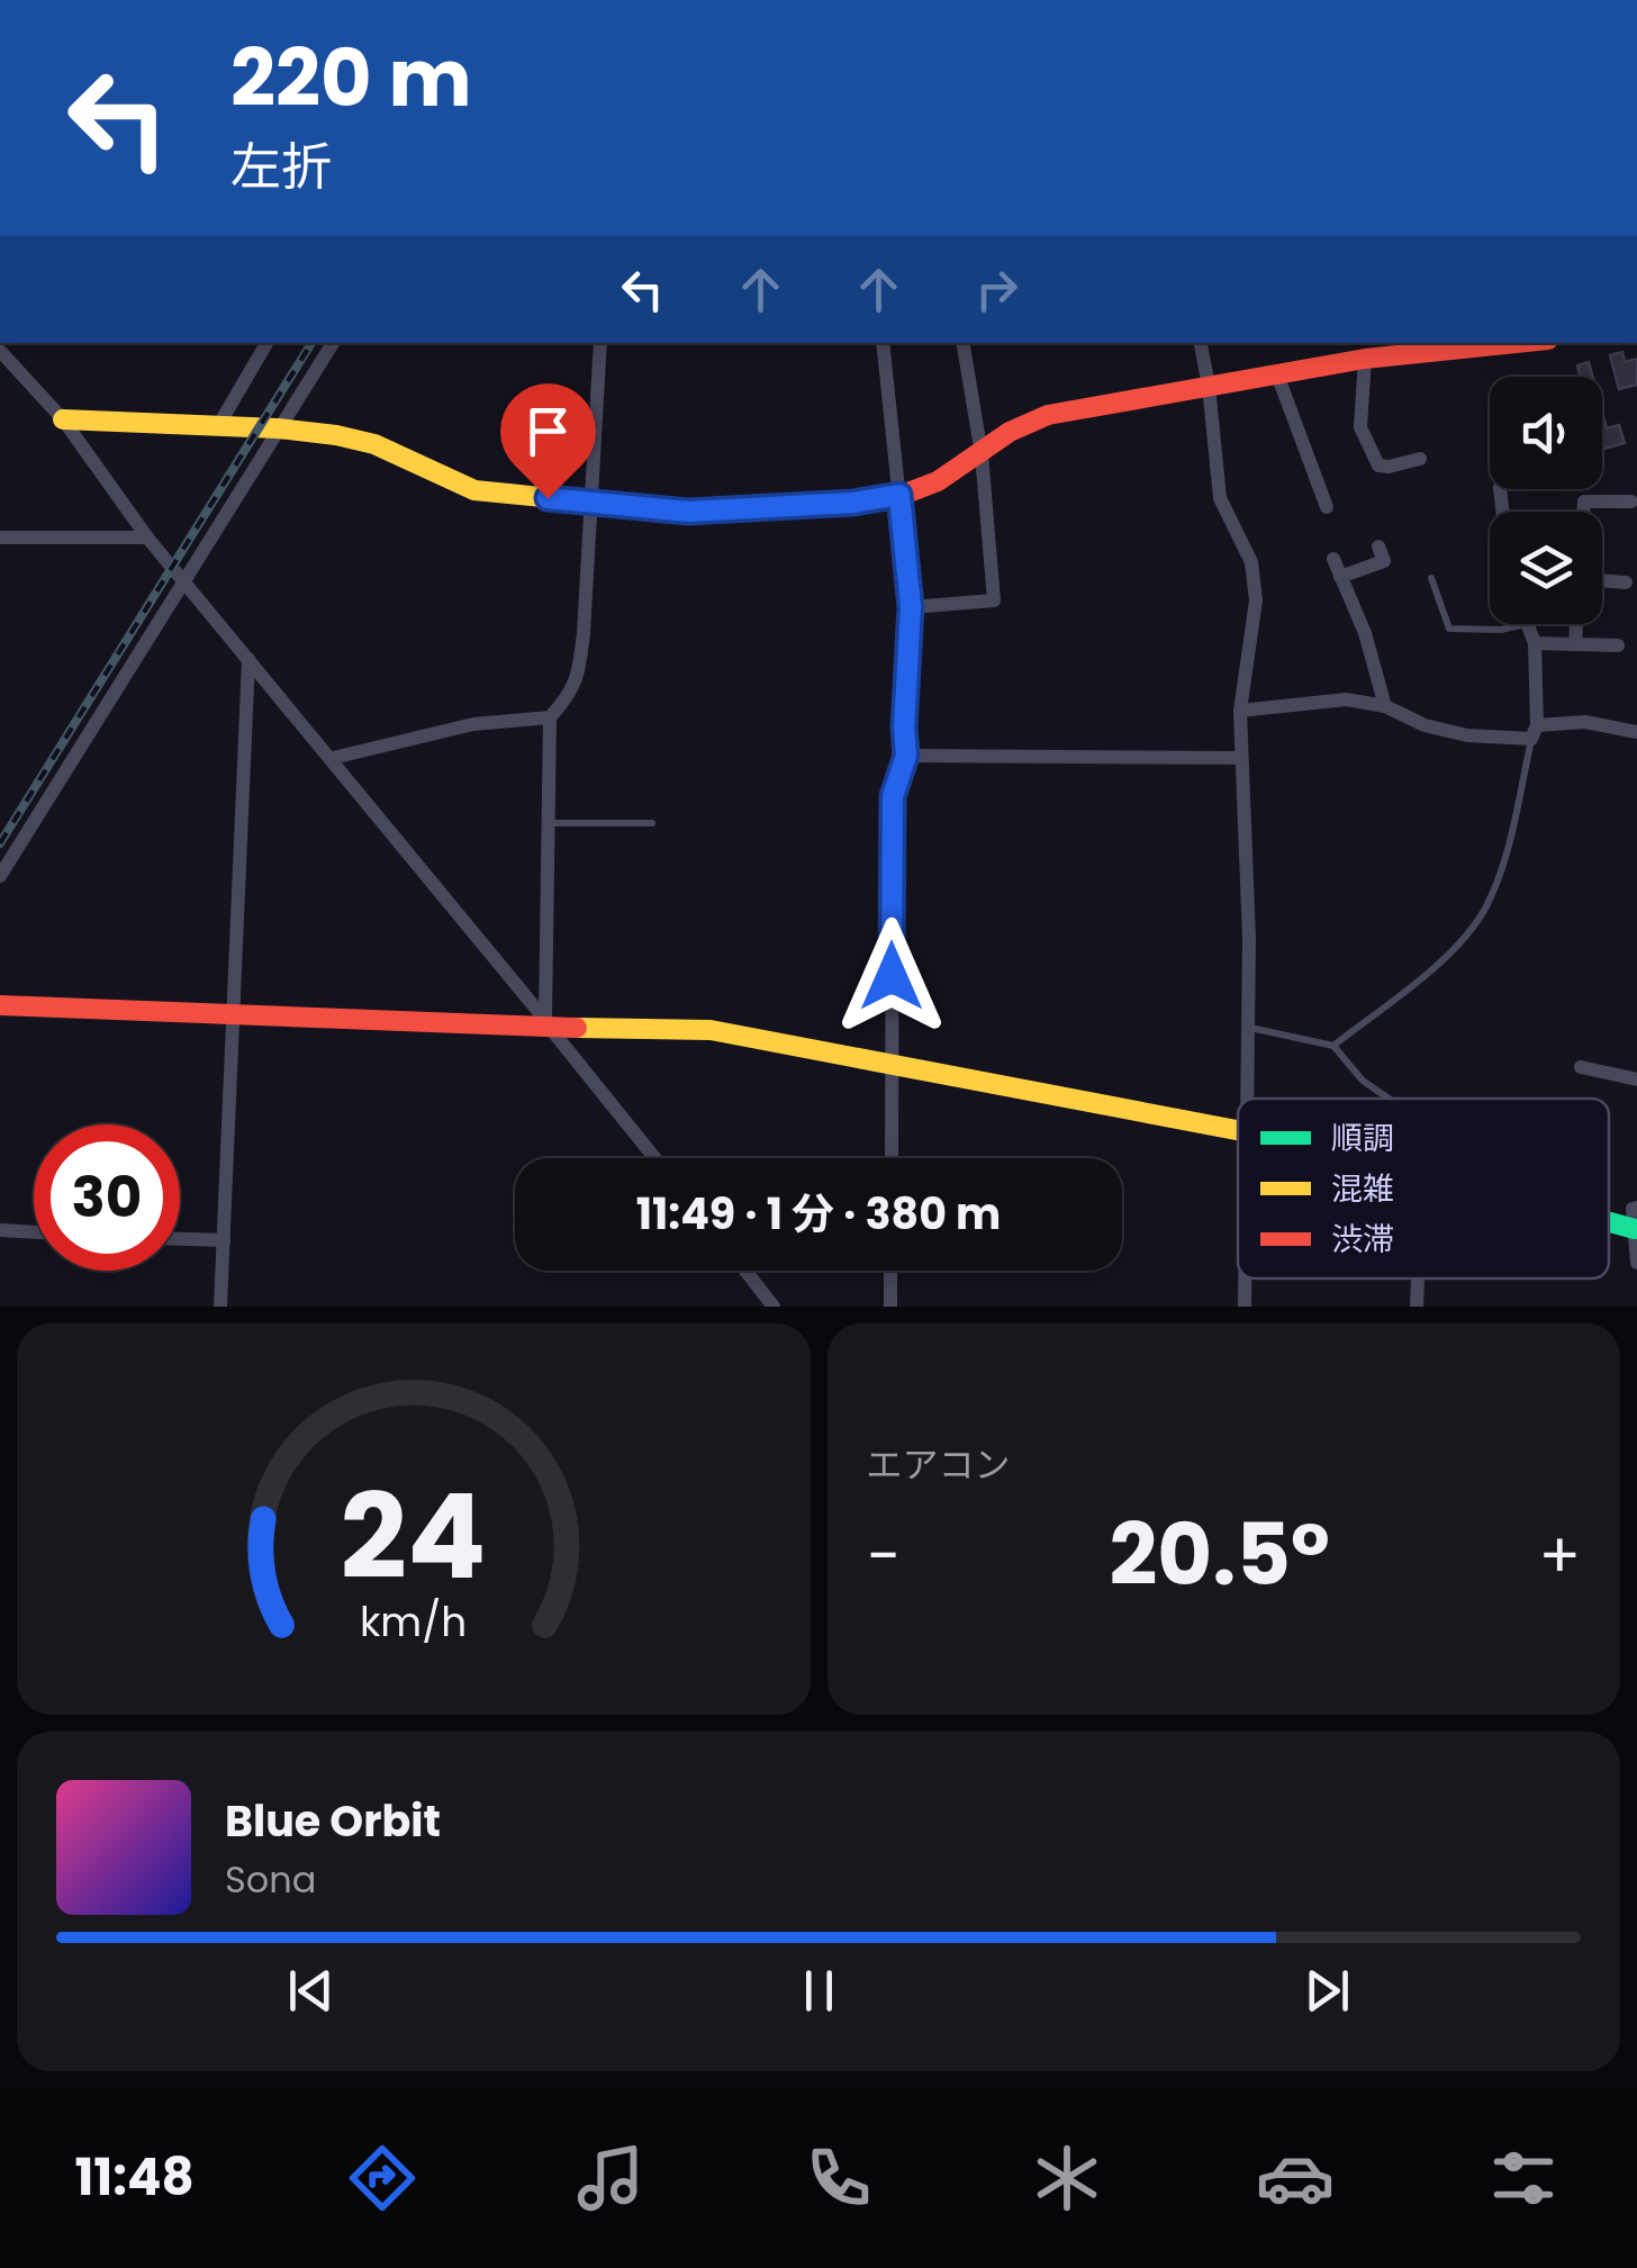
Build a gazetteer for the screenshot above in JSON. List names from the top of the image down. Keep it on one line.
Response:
{"legend":["順調","混雑","渋滞"],"page":{"turn":["220 m","左折"],"limit":"30","trip":"11:49 · 1 分 · 380 m","tile":"エアコン","heat":["−","20.5°","+"],"song":["Blue Orbit","Sona"],"tabs":"11:48","gauge":["24","km/h"]}}
